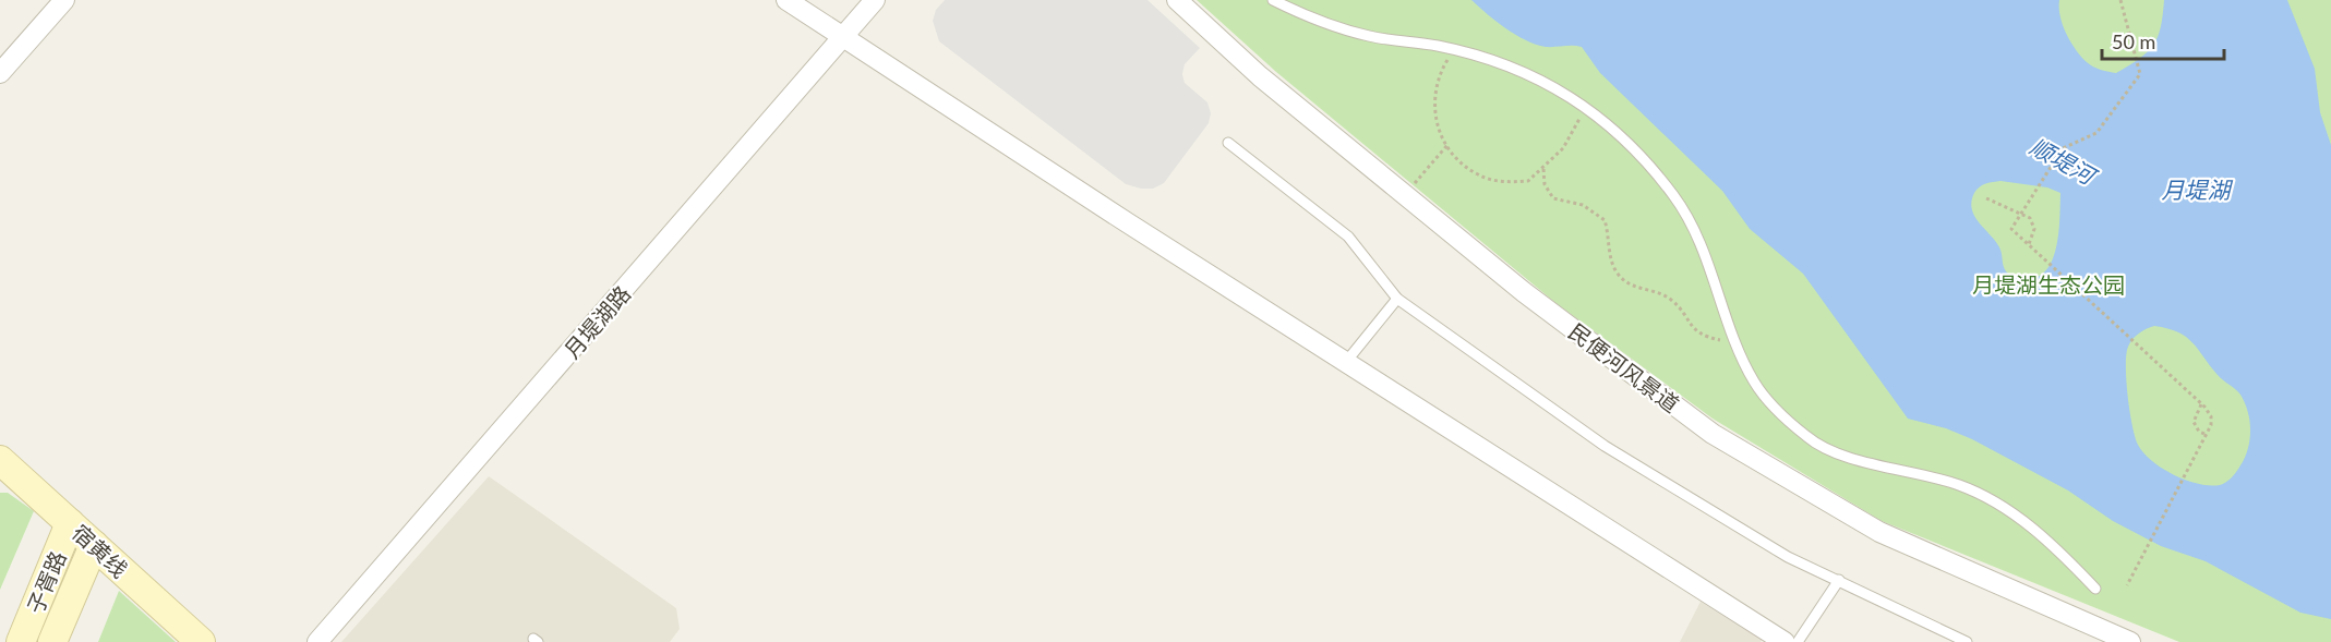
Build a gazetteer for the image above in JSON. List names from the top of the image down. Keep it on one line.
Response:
{"streets":{"main road":["宿黄线","子胥路"],"street":["月堤湖路","民便河风景道"]},"crossings":[["宿黄线","子胥路"]],"water":["顺堤河","月堤湖"],"parks":["月堤湖生态公园"],"scale_bar":"50 m"}
